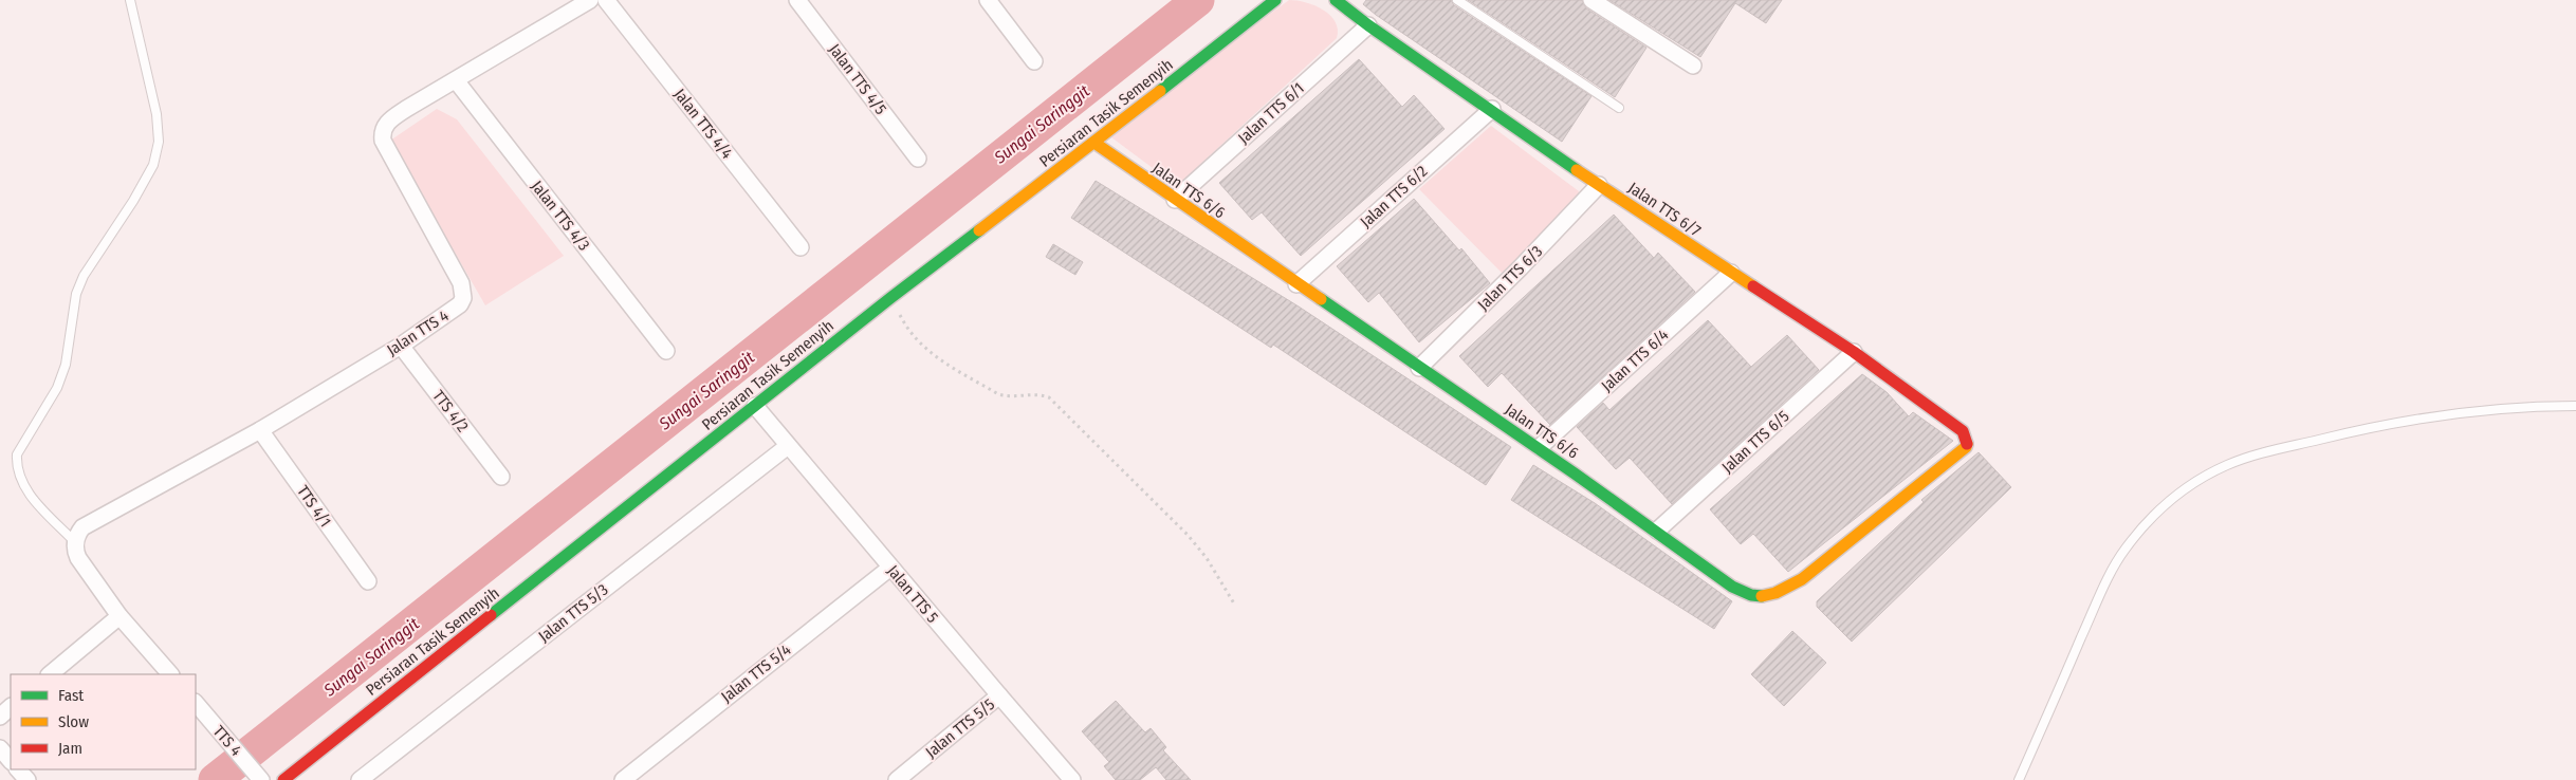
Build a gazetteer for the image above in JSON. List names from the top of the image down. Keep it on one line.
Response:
{"streets":{"street":["Jalan TTS 4/5","Persiaran Tasik Semenyih","Jalan TTS 6/1","Jalan TTS 4/4","Jalan TTS 6/6","Jalan TTS 6/2","Jalan TTS 6/7","Jalan TTS 4/3","Jalan TTS 6/3","Jalan TTS 4","Jalan TTS 6/4","TTS 4/2","Jalan TTS 6/5","TTS 4/1","Jalan TTS 5","Jalan TTS 5/3","Jalan TTS 5/4","Jalan TTS 5/5","TTS 4"]},"crossings":[["Persiaran Tasik Semenyih","Jalan TTS 6/6"],["Persiaran Tasik Semenyih","Jalan TTS 5"],["Jalan TTS 6/1","Jalan TTS 6/6"],["Jalan TTS 6/1","Jalan TTS 6/7"],["Jalan TTS 6/6","Jalan TTS 6/2"],["Jalan TTS 6/6","Jalan TTS 6/7"],["Jalan TTS 6/6","Jalan TTS 6/3"],["Jalan TTS 6/6","Jalan TTS 6/4"],["Jalan TTS 6/6","Jalan TTS 6/5"],["Jalan TTS 6/2","Jalan TTS 6/7"],["Jalan TTS 6/7","Jalan TTS 6/3"],["Jalan TTS 6/7","Jalan TTS 6/4"],["Jalan TTS 6/7","Jalan TTS 6/5"],["Jalan TTS 4/3","Jalan TTS 4"],["Jalan TTS 4","TTS 4/2"],["Jalan TTS 4","TTS 4/1"],["Jalan TTS 5","Jalan TTS 5/3"],["Jalan TTS 5","Jalan TTS 5/4"],["Jalan TTS 5","Jalan TTS 5/5"]],"water":["Sungai Saringgit"],"legend":["Fast","Slow","Jam"]}
